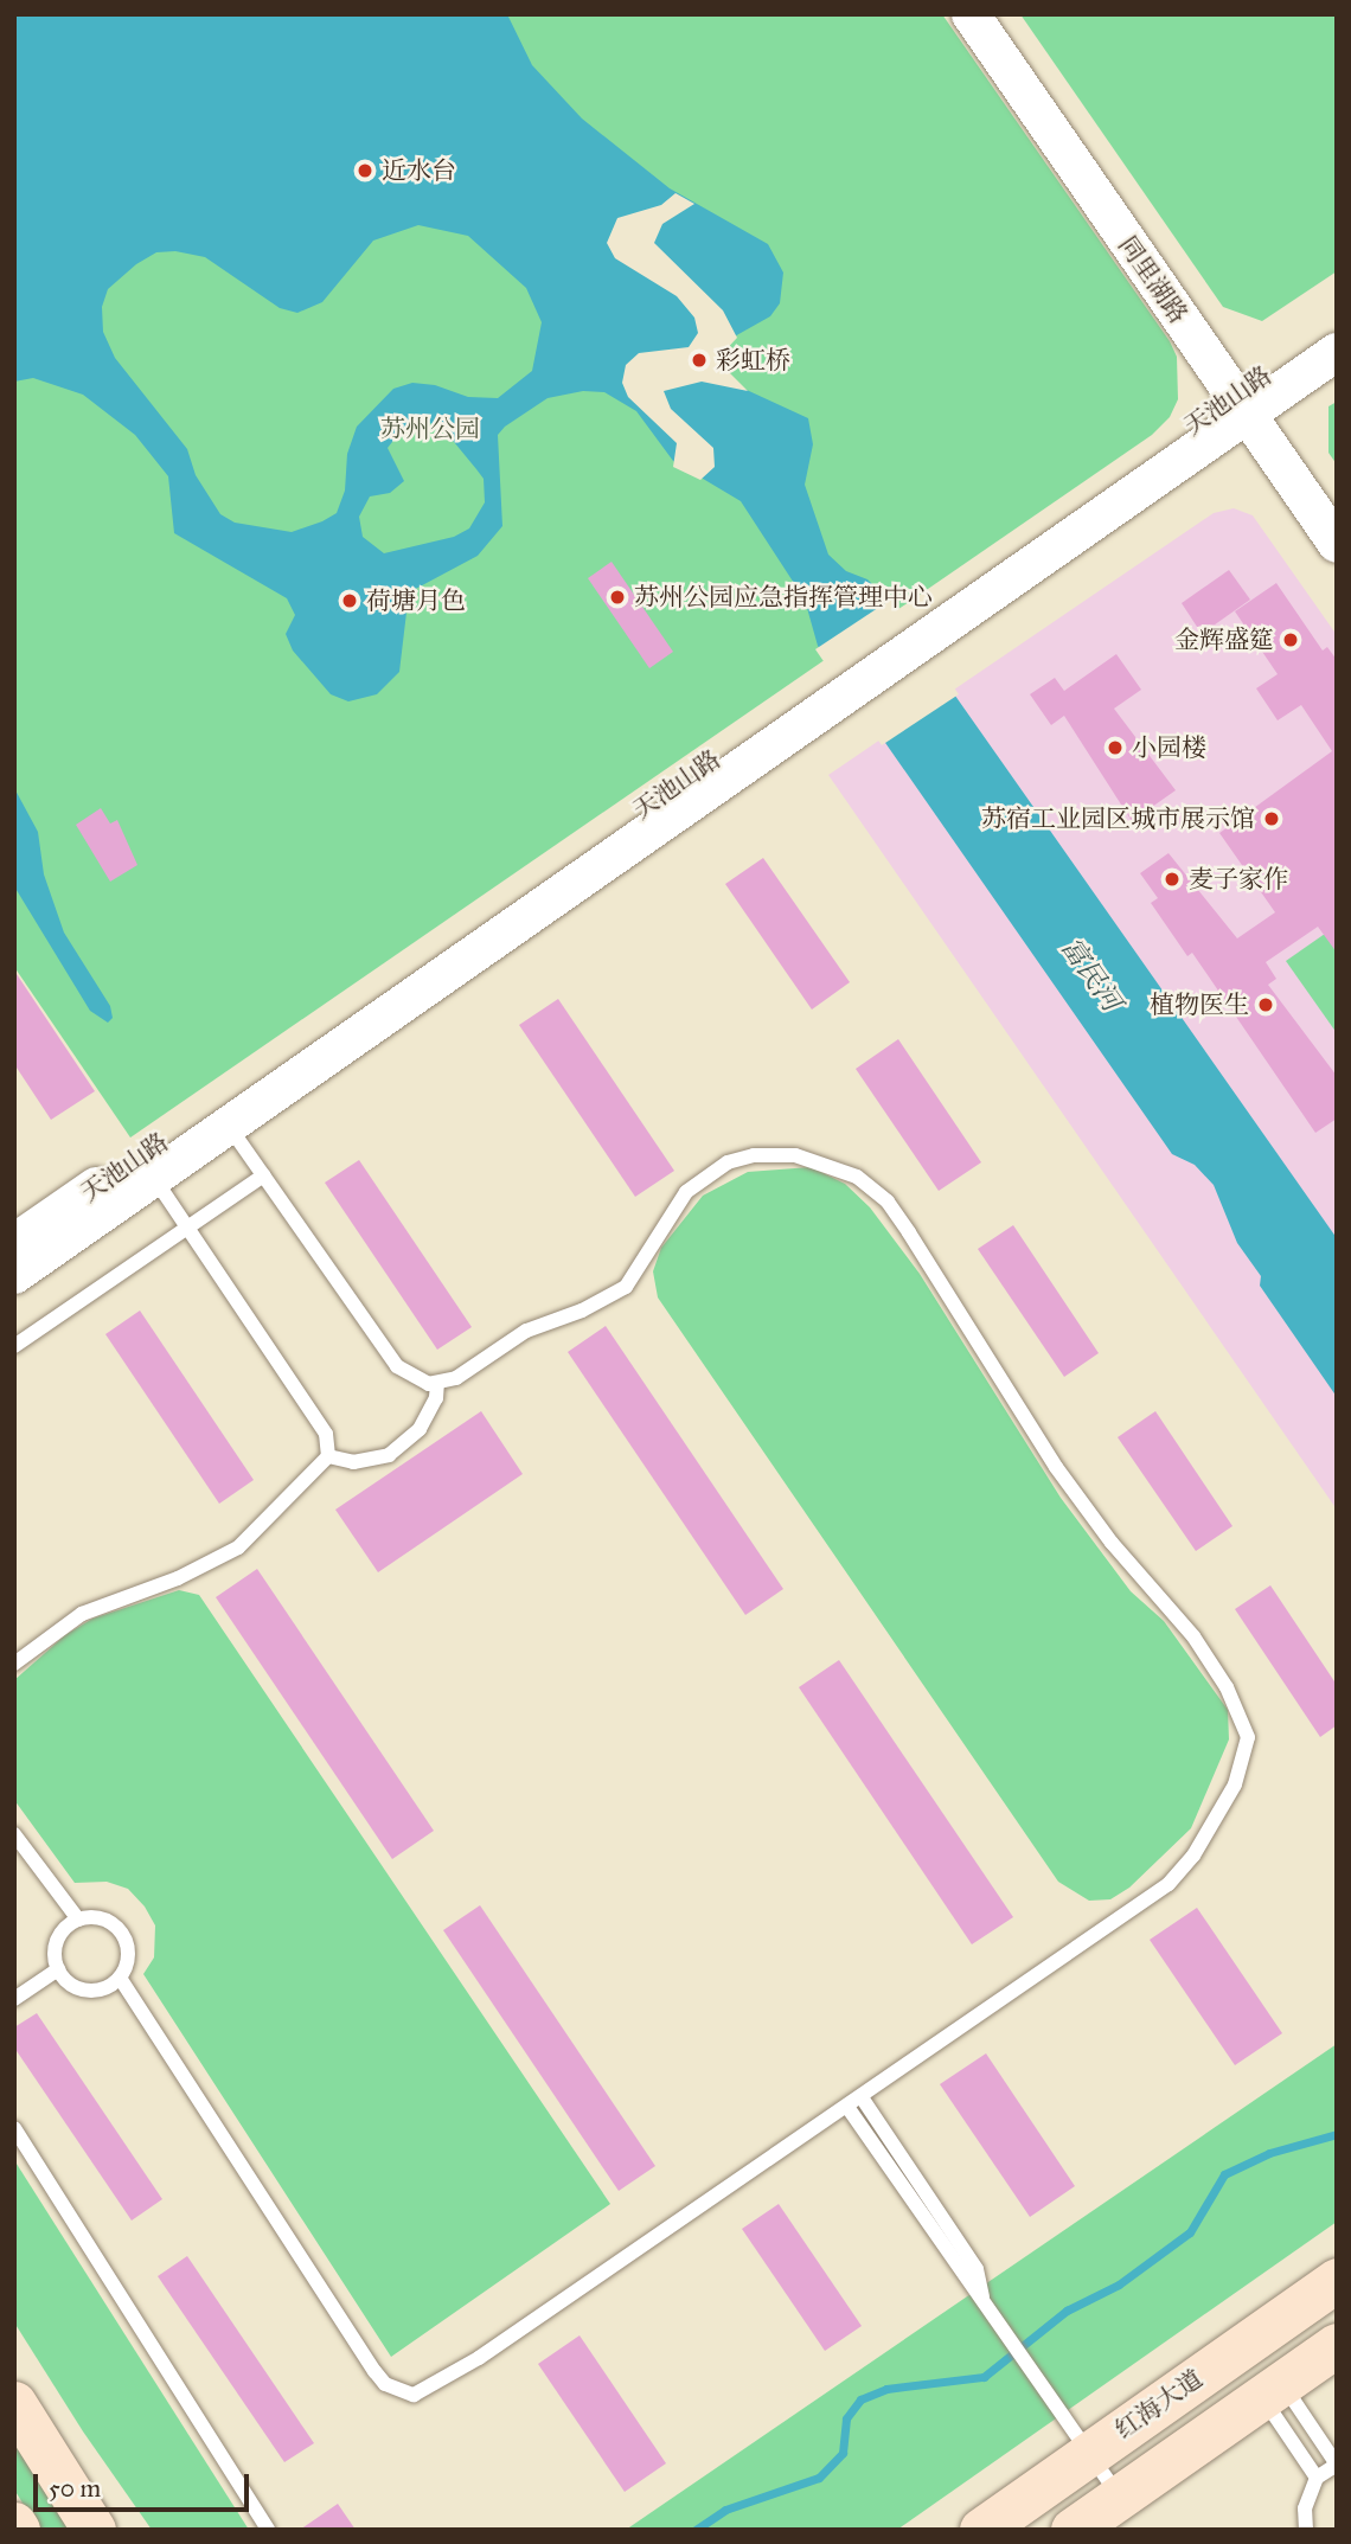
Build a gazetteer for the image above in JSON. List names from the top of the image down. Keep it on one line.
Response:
{"streets":{"main road":["红海大道"],"street":["同里湖路","天池山路"]},"crossings":[["同里湖路","天池山路"]],"water":["富民河"],"parks":["苏州公园"],"places":["近水台","彩虹桥","苏州公园应急指挥管理中心","荷塘月色","金辉盛筵","小园楼","苏宿工业园区城市展示馆","麦子家作","植物医生"],"scale_bar":"50 m"}
